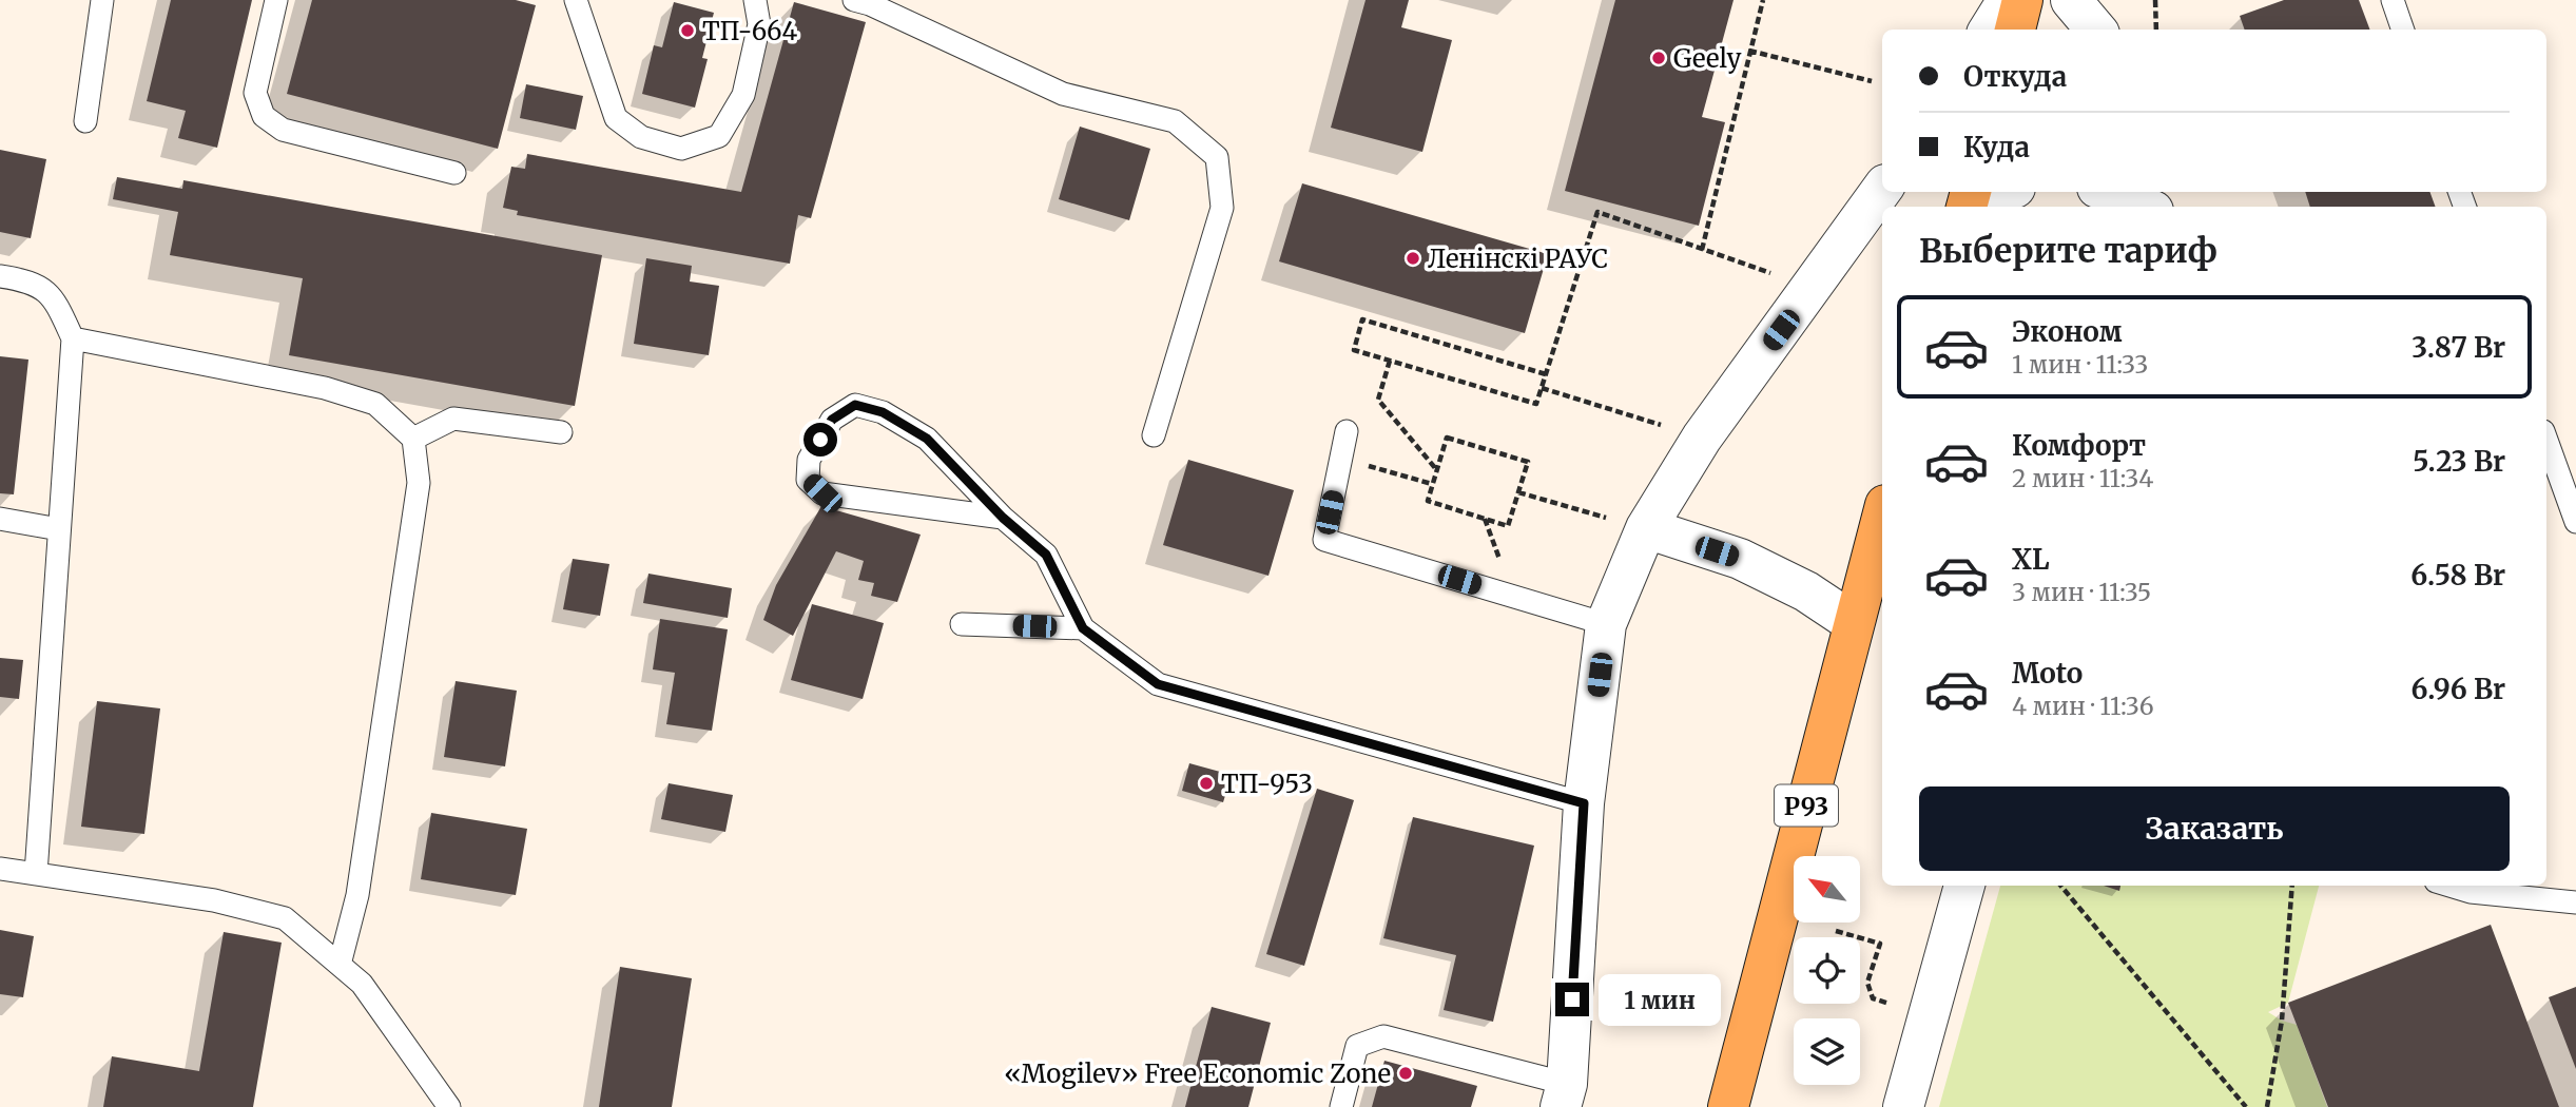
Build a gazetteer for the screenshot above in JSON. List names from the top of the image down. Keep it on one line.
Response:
{"streets":{"main road":["Р93"]},"places":["ТП-664","Geely","Ленінскі РАУС","ТП-953","«Mogilev» Free Economic Zone"],"north":"top left","page":{"banner":["Откуда","Куда"],"heading":"Выберите тариф","list":[{"name":"Эконом","note":"1 мин · 11:33","value":"3.87 Br"},{"name":"Комфорт","note":"2 мин · 11:34","value":"5.23 Br"},{"name":"XL","note":"3 мин · 11:35","value":"6.58 Br"},{"name":"Moto","note":"4 мин · 11:36","value":"6.96 Br"}],"buttons":"Заказать","bubble":"1 мин"}}
